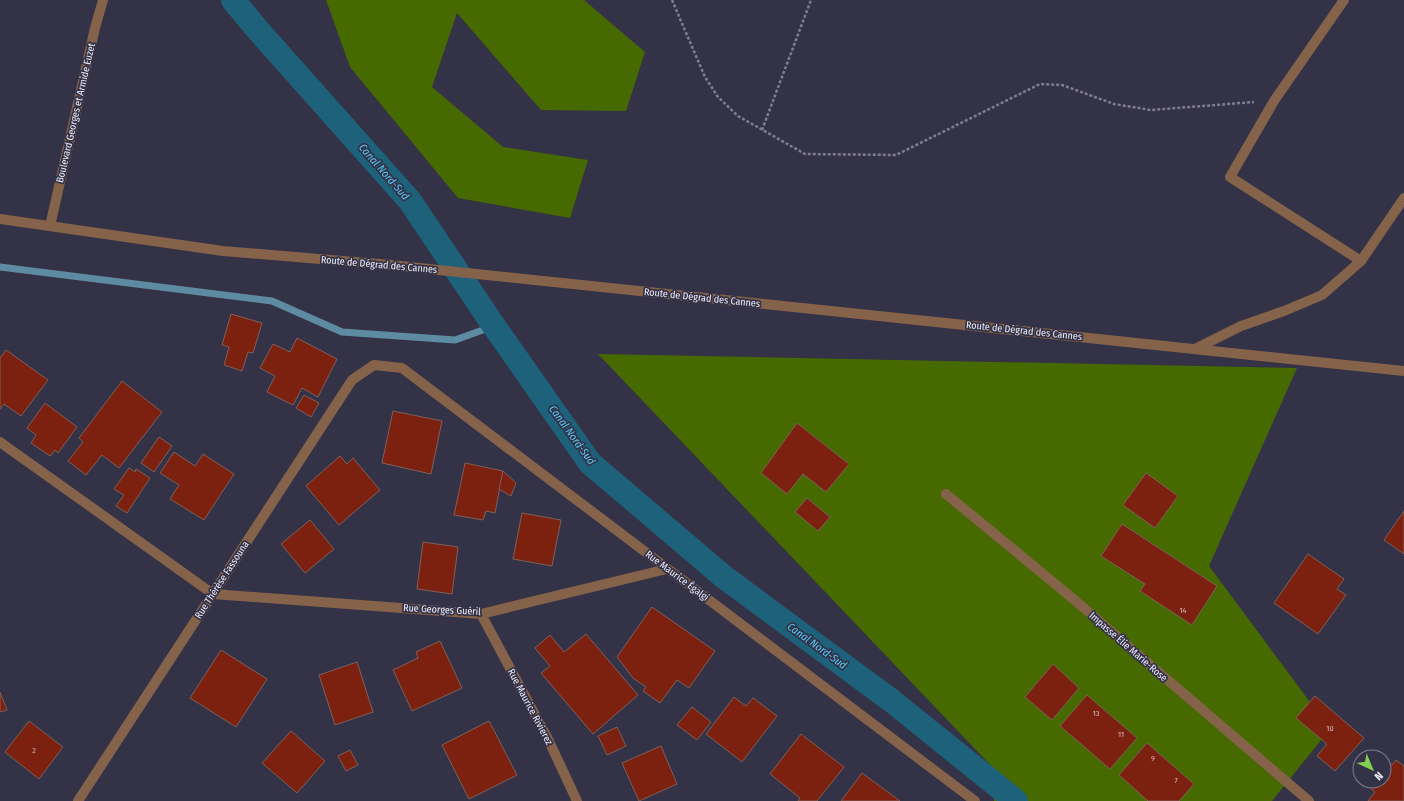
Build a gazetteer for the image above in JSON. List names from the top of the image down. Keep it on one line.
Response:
{"streets":{"street":["Boulevard Georges et Armide Euzet","Route de Dégrad des Cannes","Rue Maurice Égalgi","Rue Thérèse Fassouna","Rue Georges Guéril","Impasse Élie Marie-Rose","Rue Maurice Rivierez"]},"crossings":[["Boulevard Georges et Armide Euzet","Route de Dégrad des Cannes"],["Rue Maurice Égalgi","Rue Thérèse Fassouna"],["Rue Maurice Égalgi","Rue Georges Guéril"],["Rue Thérèse Fassouna","Rue Georges Guéril"],["Rue Georges Guéril","Rue Maurice Rivierez"]],"water":["Canal Nord-Sud"],"house_numbers":["14","13","10","11","2","9","7"],"north":"bottom right"}
